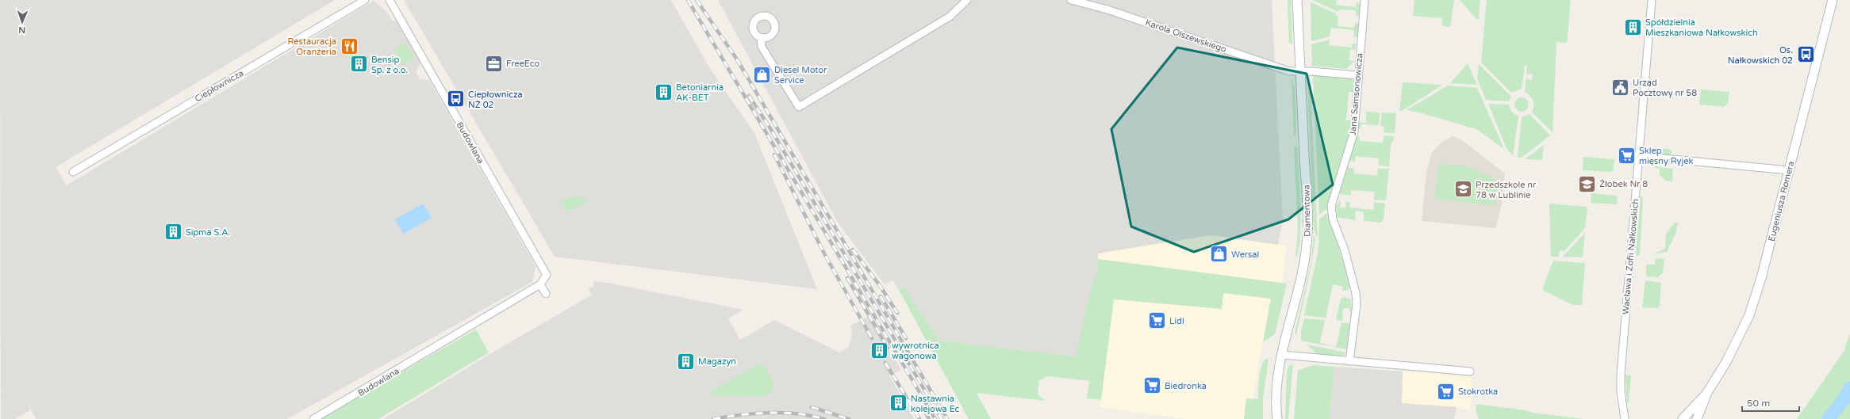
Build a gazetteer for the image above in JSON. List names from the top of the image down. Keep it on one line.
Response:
{"streets":{"street":["Karola Olszewskiego","Ciepłownicza","Jana Samsonowicza","Budowlana","Eugeniusza Romera","Diamentowa","Wacława i Zofii Nałkowskich"]},"crossings":[["Karola Olszewskiego","Jana Samsonowicza"],["Karola Olszewskiego","Diamentowa"]],"places":{"building":["Spółdzielnia Mieszkaniowa Nałkowskich","Bensip Sp. z o.o.","Betoniarnia AK-BET","Sipma S.A.","wywrotnica wagonowa","Magazyn","Nastawnia kolejowa Ec"],"restaurant":["Restauracja Oranżeria"],"bus stop":["Os. Nałkowskich 02","Ciepłownicza NŻ 02"],"office":["FreeEco"],"shop":["Diesel Motor Service","Wersal"],"public building":["Urząd Pocztowy nr 58"],"supermarket":["Sklep mięsny Ryjek","Lidl","Biedronka","Stokrotka"],"school or university":["Żłobek Nr 8","Przedszkole nr 78 w Lublinie"]},"scale_bar":"50 m","north":"bottom"}
